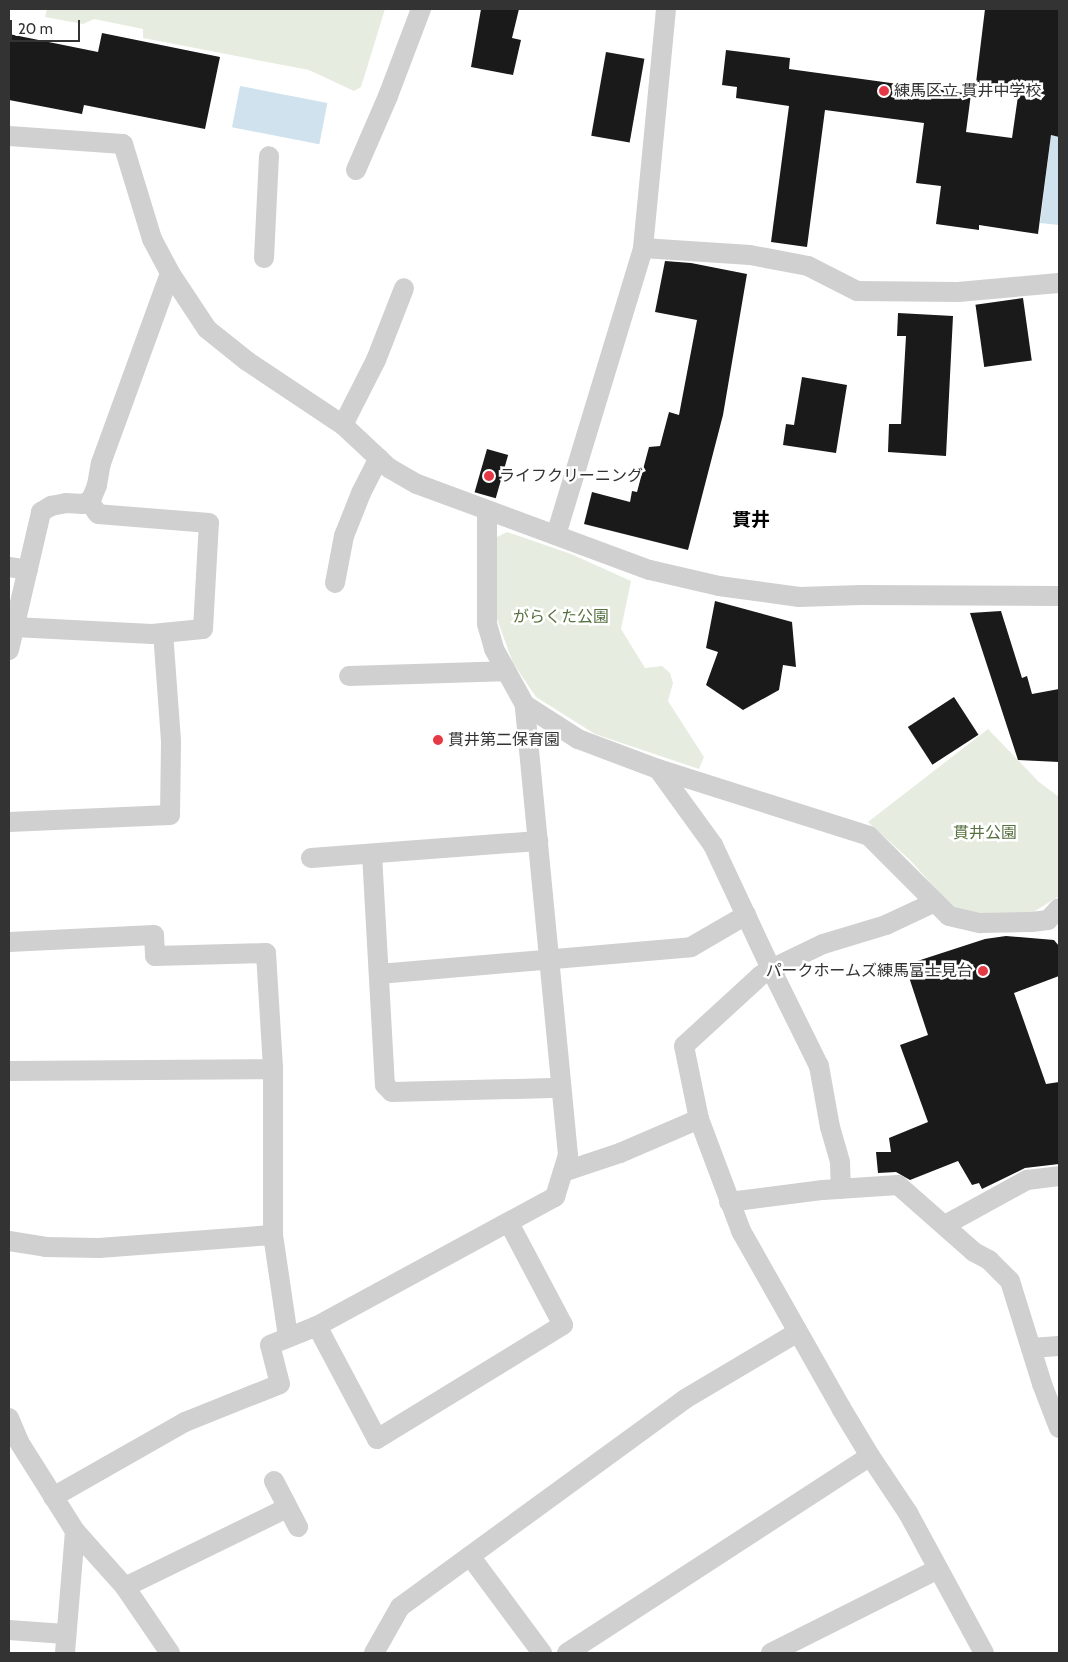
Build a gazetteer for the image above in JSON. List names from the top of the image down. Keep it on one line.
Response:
{"districts":["貫井"],"parks":["がらくた公園","貫井公園"],"places":["練馬区立 貫井中学校","ライフクリーニング","貫井第二保育園","パークホームズ練馬富士見台"],"scale_bar":"20 m"}
